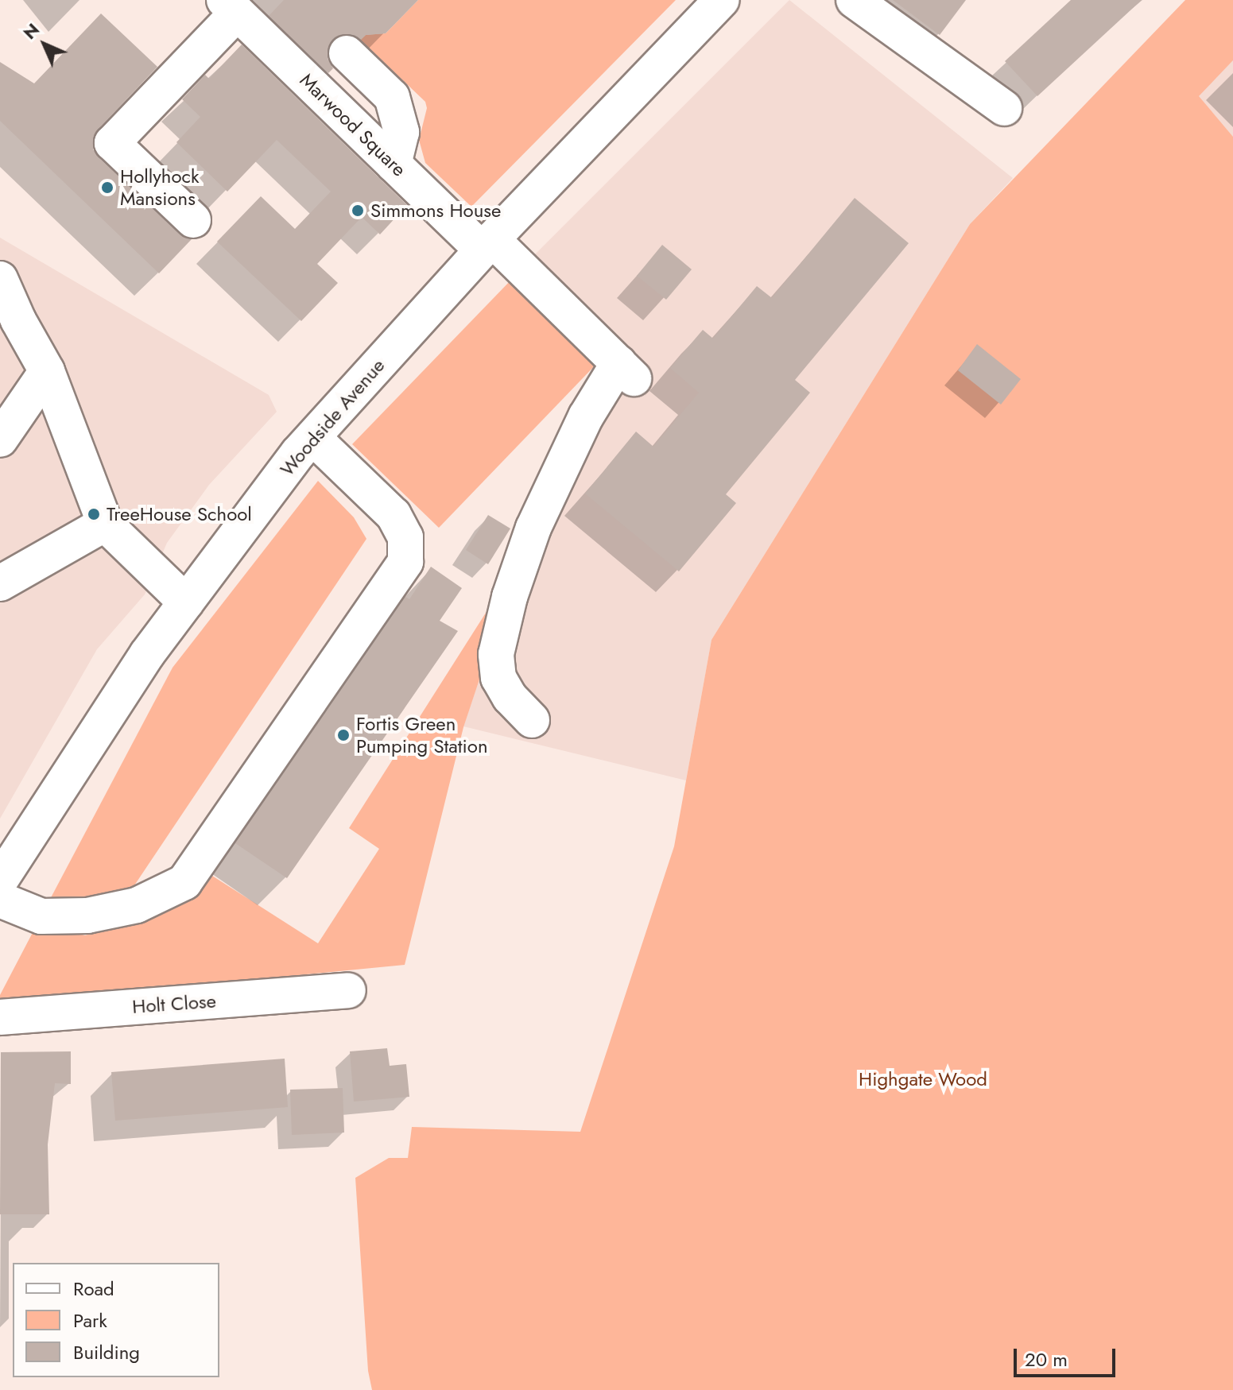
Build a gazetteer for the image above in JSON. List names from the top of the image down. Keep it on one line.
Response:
{"streets":{"street":["Marwood Square","Woodside Avenue","Holt Close"]},"crossings":[["Marwood Square","Woodside Avenue"]],"parks":["Highgate Wood"],"places":["Hollyhock Mansions","Simmons House","TreeHouse School","Fortis Green Pumping Station"],"legend":["Road","Park","Building"],"scale_bar":"20 m","north":"top left"}
